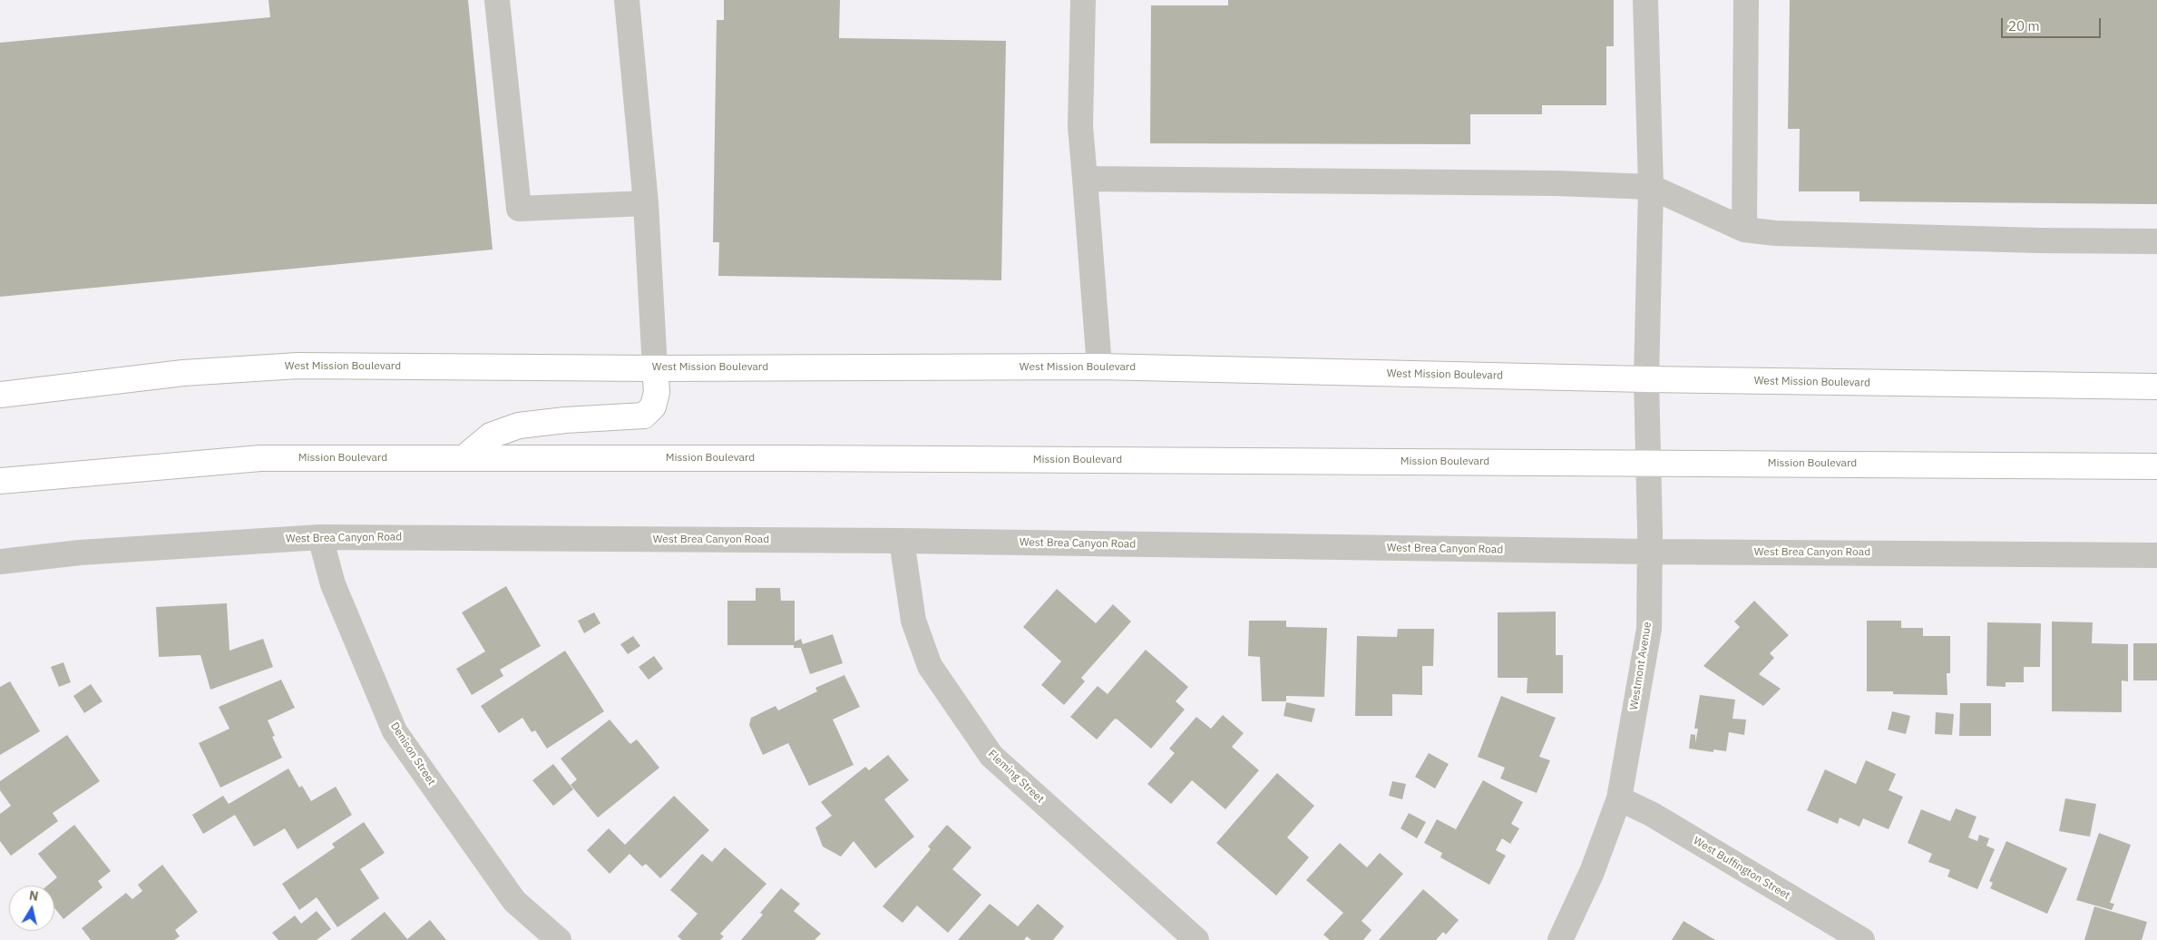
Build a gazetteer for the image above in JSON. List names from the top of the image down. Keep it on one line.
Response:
{"streets":{"main road":["West Mission Boulevard","Mission Boulevard"],"street":["West Brea Canyon Road","Westmont Avenue","Denison Street","Fleming Street","West Buffington Street"]},"crossings":[["West Mission Boulevard","Westmont Avenue"],["Mission Boulevard","Westmont Avenue"],["West Brea Canyon Road","Westmont Avenue"],["West Brea Canyon Road","Denison Street"],["West Brea Canyon Road","Fleming Street"],["Westmont Avenue","West Buffington Street"]],"scale_bar":"20 m","north":"top"}
